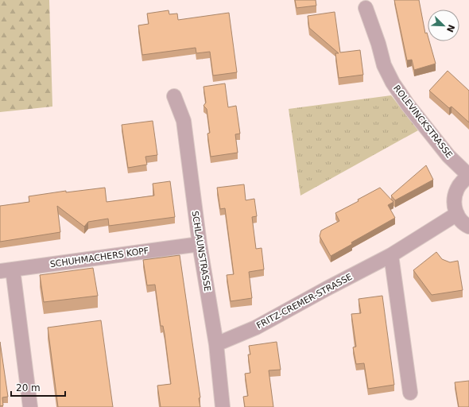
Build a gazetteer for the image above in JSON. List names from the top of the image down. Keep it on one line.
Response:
{"streets":{"street":["ROLEVINCKSTRASSE","SCHLAUNSTRASSE","SCHUHMACHERS KOPF","FRITZ-CREMER-STRASSE"]},"crossings":[["SCHLAUNSTRASSE","SCHUHMACHERS KOPF"],["SCHLAUNSTRASSE","FRITZ-CREMER-STRASSE"]],"scale_bar":"20 m","north":"bottom right"}
